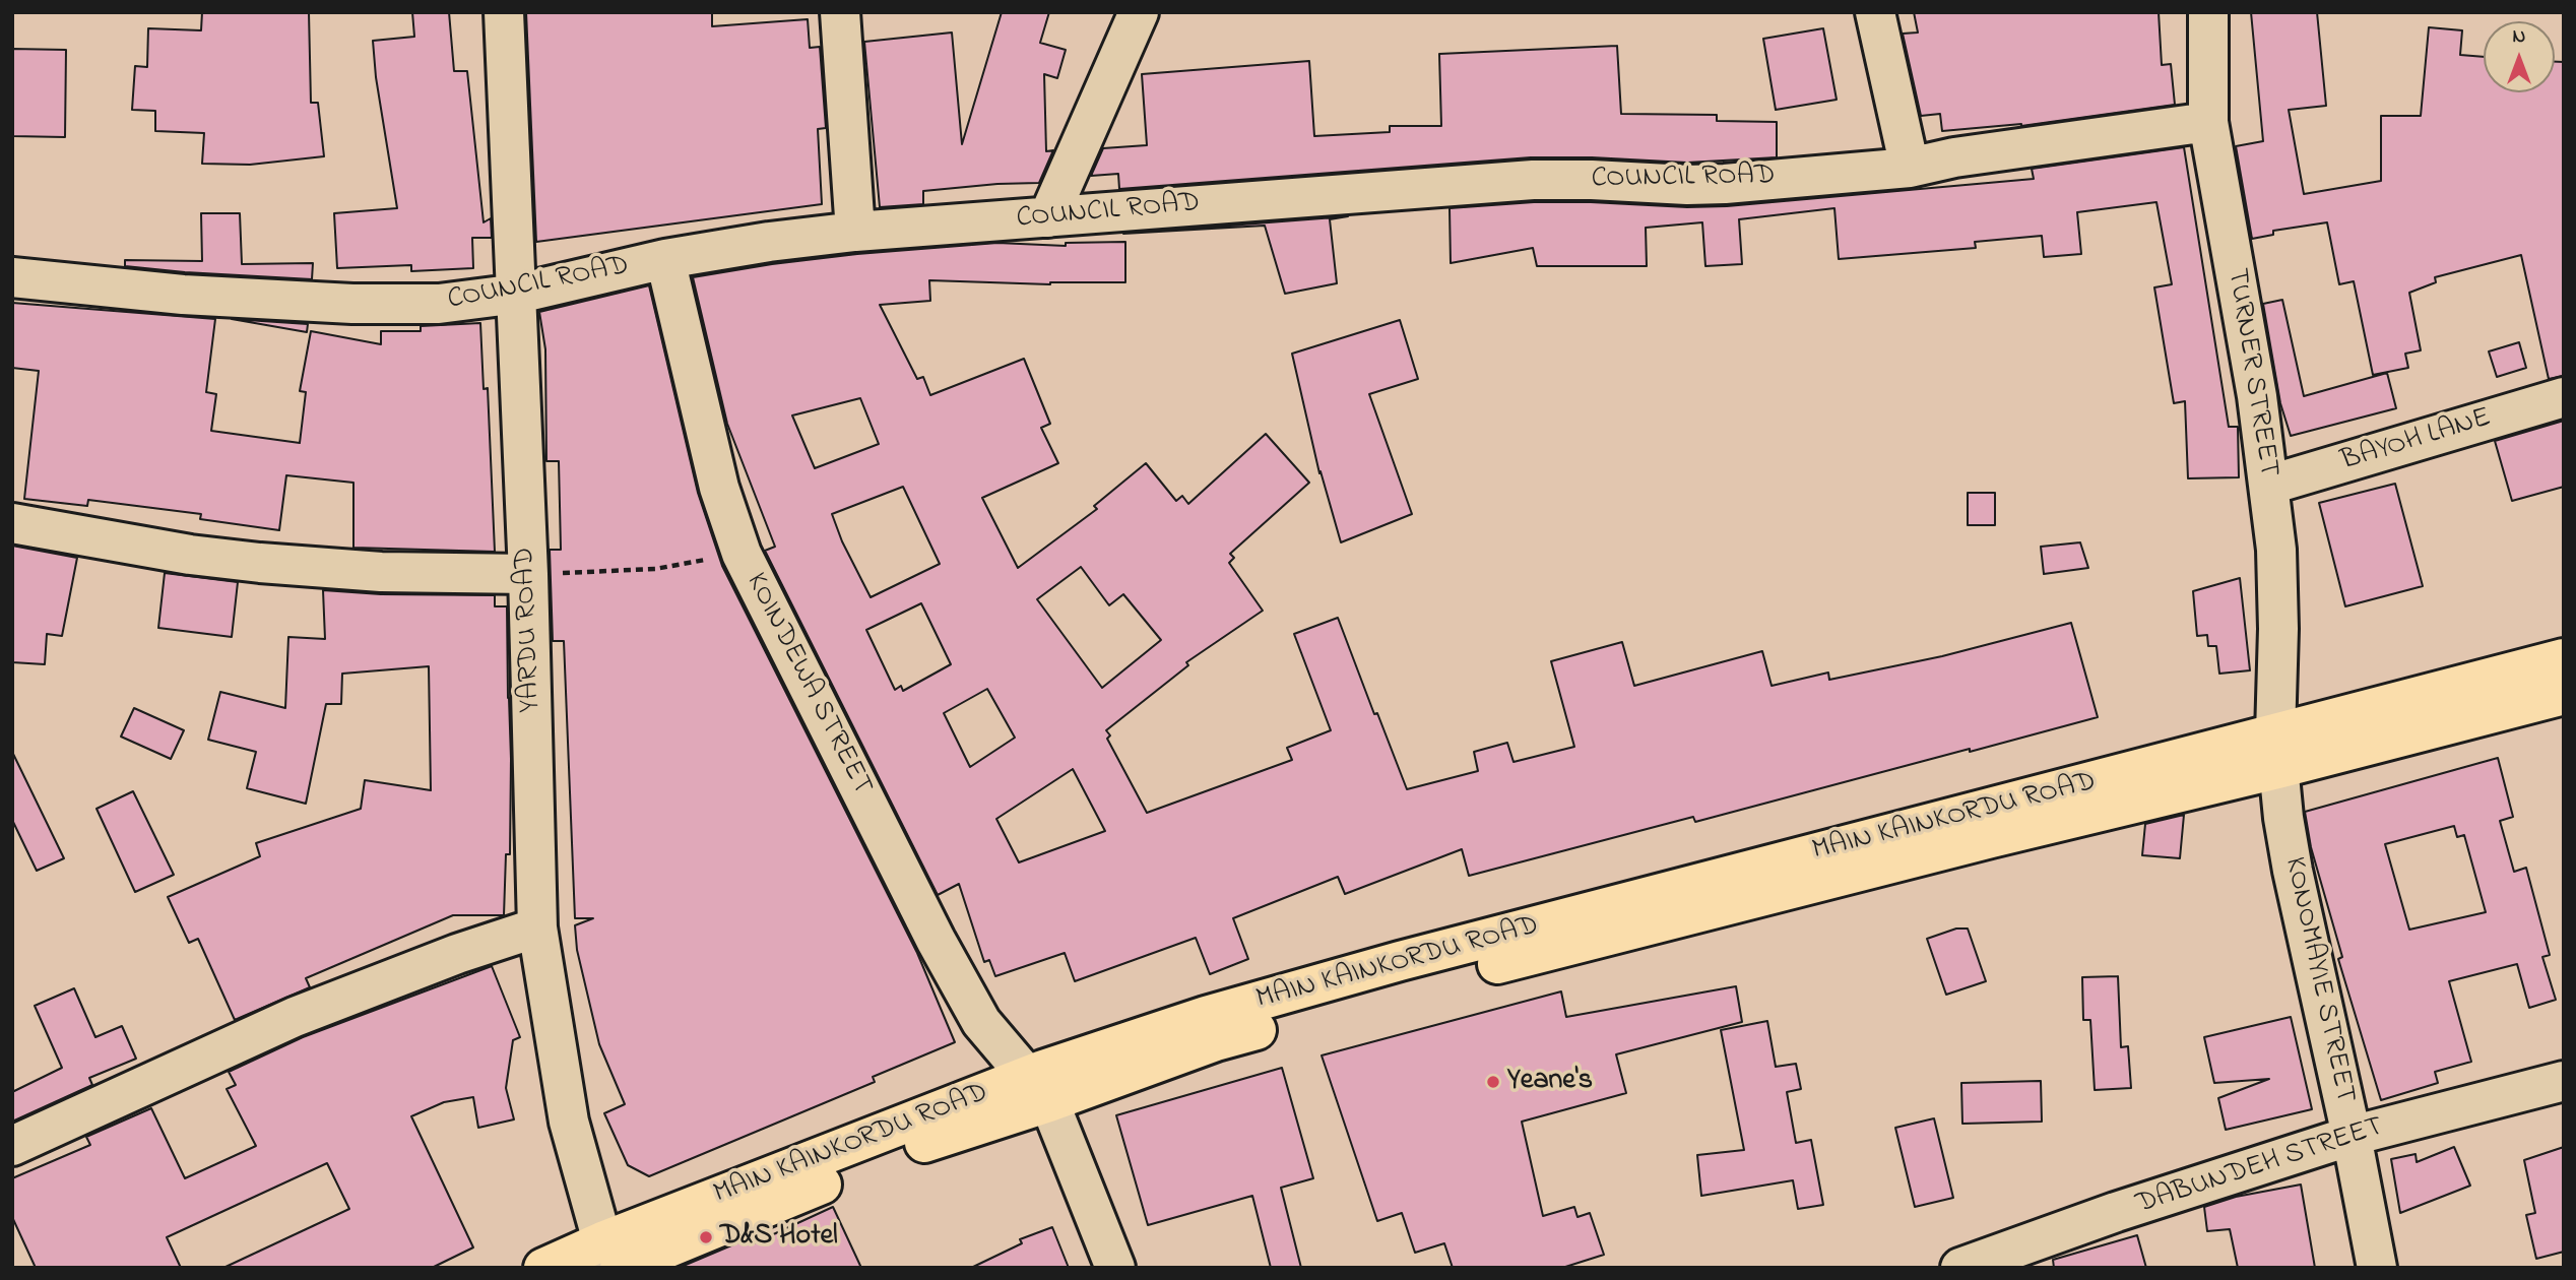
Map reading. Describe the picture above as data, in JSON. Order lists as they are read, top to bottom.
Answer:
{
  "streets": {
    "street": [
      "COUNCIL ROAD",
      "TURNER STREET",
      "BAYOH LANE",
      "YARDU ROAD",
      "KOINDEWA STREET",
      "KONOMAYIE STREET",
      "DABUNDEH STREET"
    ]
  },
  "crossings": [
    ["COUNCIL ROAD", "TURNER STREET"],
    ["COUNCIL ROAD", "YARDU ROAD"],
    ["COUNCIL ROAD", "KOINDEWA STREET"],
    ["TURNER STREET", "BAYOH LANE"],
    ["TURNER STREET", "KONOMAYIE STREET"],
    ["KONOMAYIE STREET", "DABUNDEH STREET"]
  ],
  "places": ["Yeane's", "D&S Hotel"],
  "north": "top"
}
